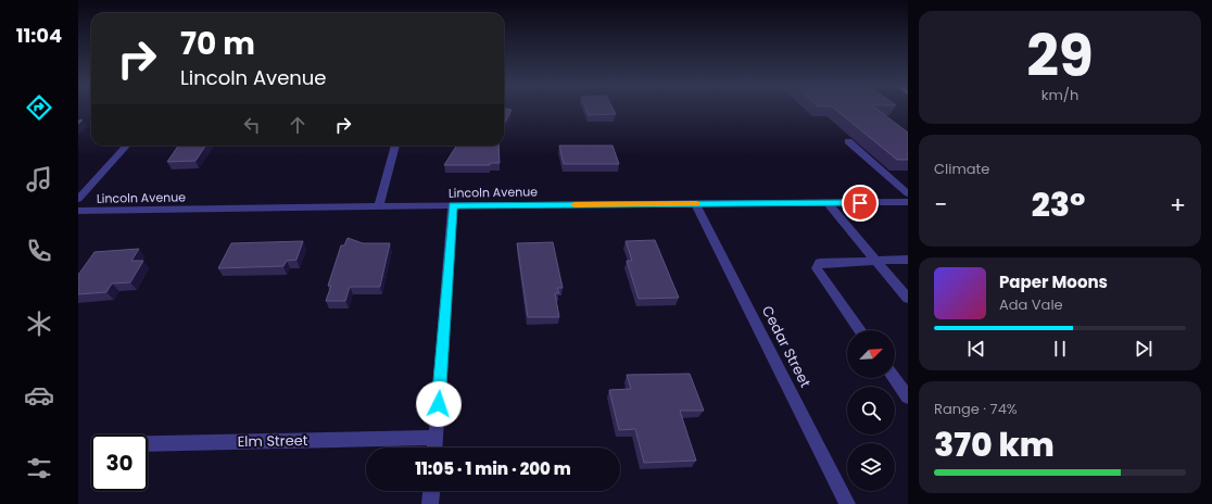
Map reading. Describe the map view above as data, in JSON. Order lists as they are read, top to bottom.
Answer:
{
  "streets": {
    "street": ["Lincoln Avenue", "Cedar Street", "Elm Street"]
  },
  "crossings": [
    ["Lincoln Avenue", "Cedar Street"]
  ],
  "north": "top right",
  "page": {
    "tabs": "11:04",
    "tile": [
      ["29", "km/h"],
      "Climate",
      ["Range · 74%", "370 km"]
    ],
    "turn": ["70 m", "Lincoln Avenue"],
    "heat": ["−", "23°", "+"],
    "song": ["Paper Moons", "Ada Vale"],
    "limit": "30",
    "trip": "11:05 · 1 min · 200 m"
  }
}
